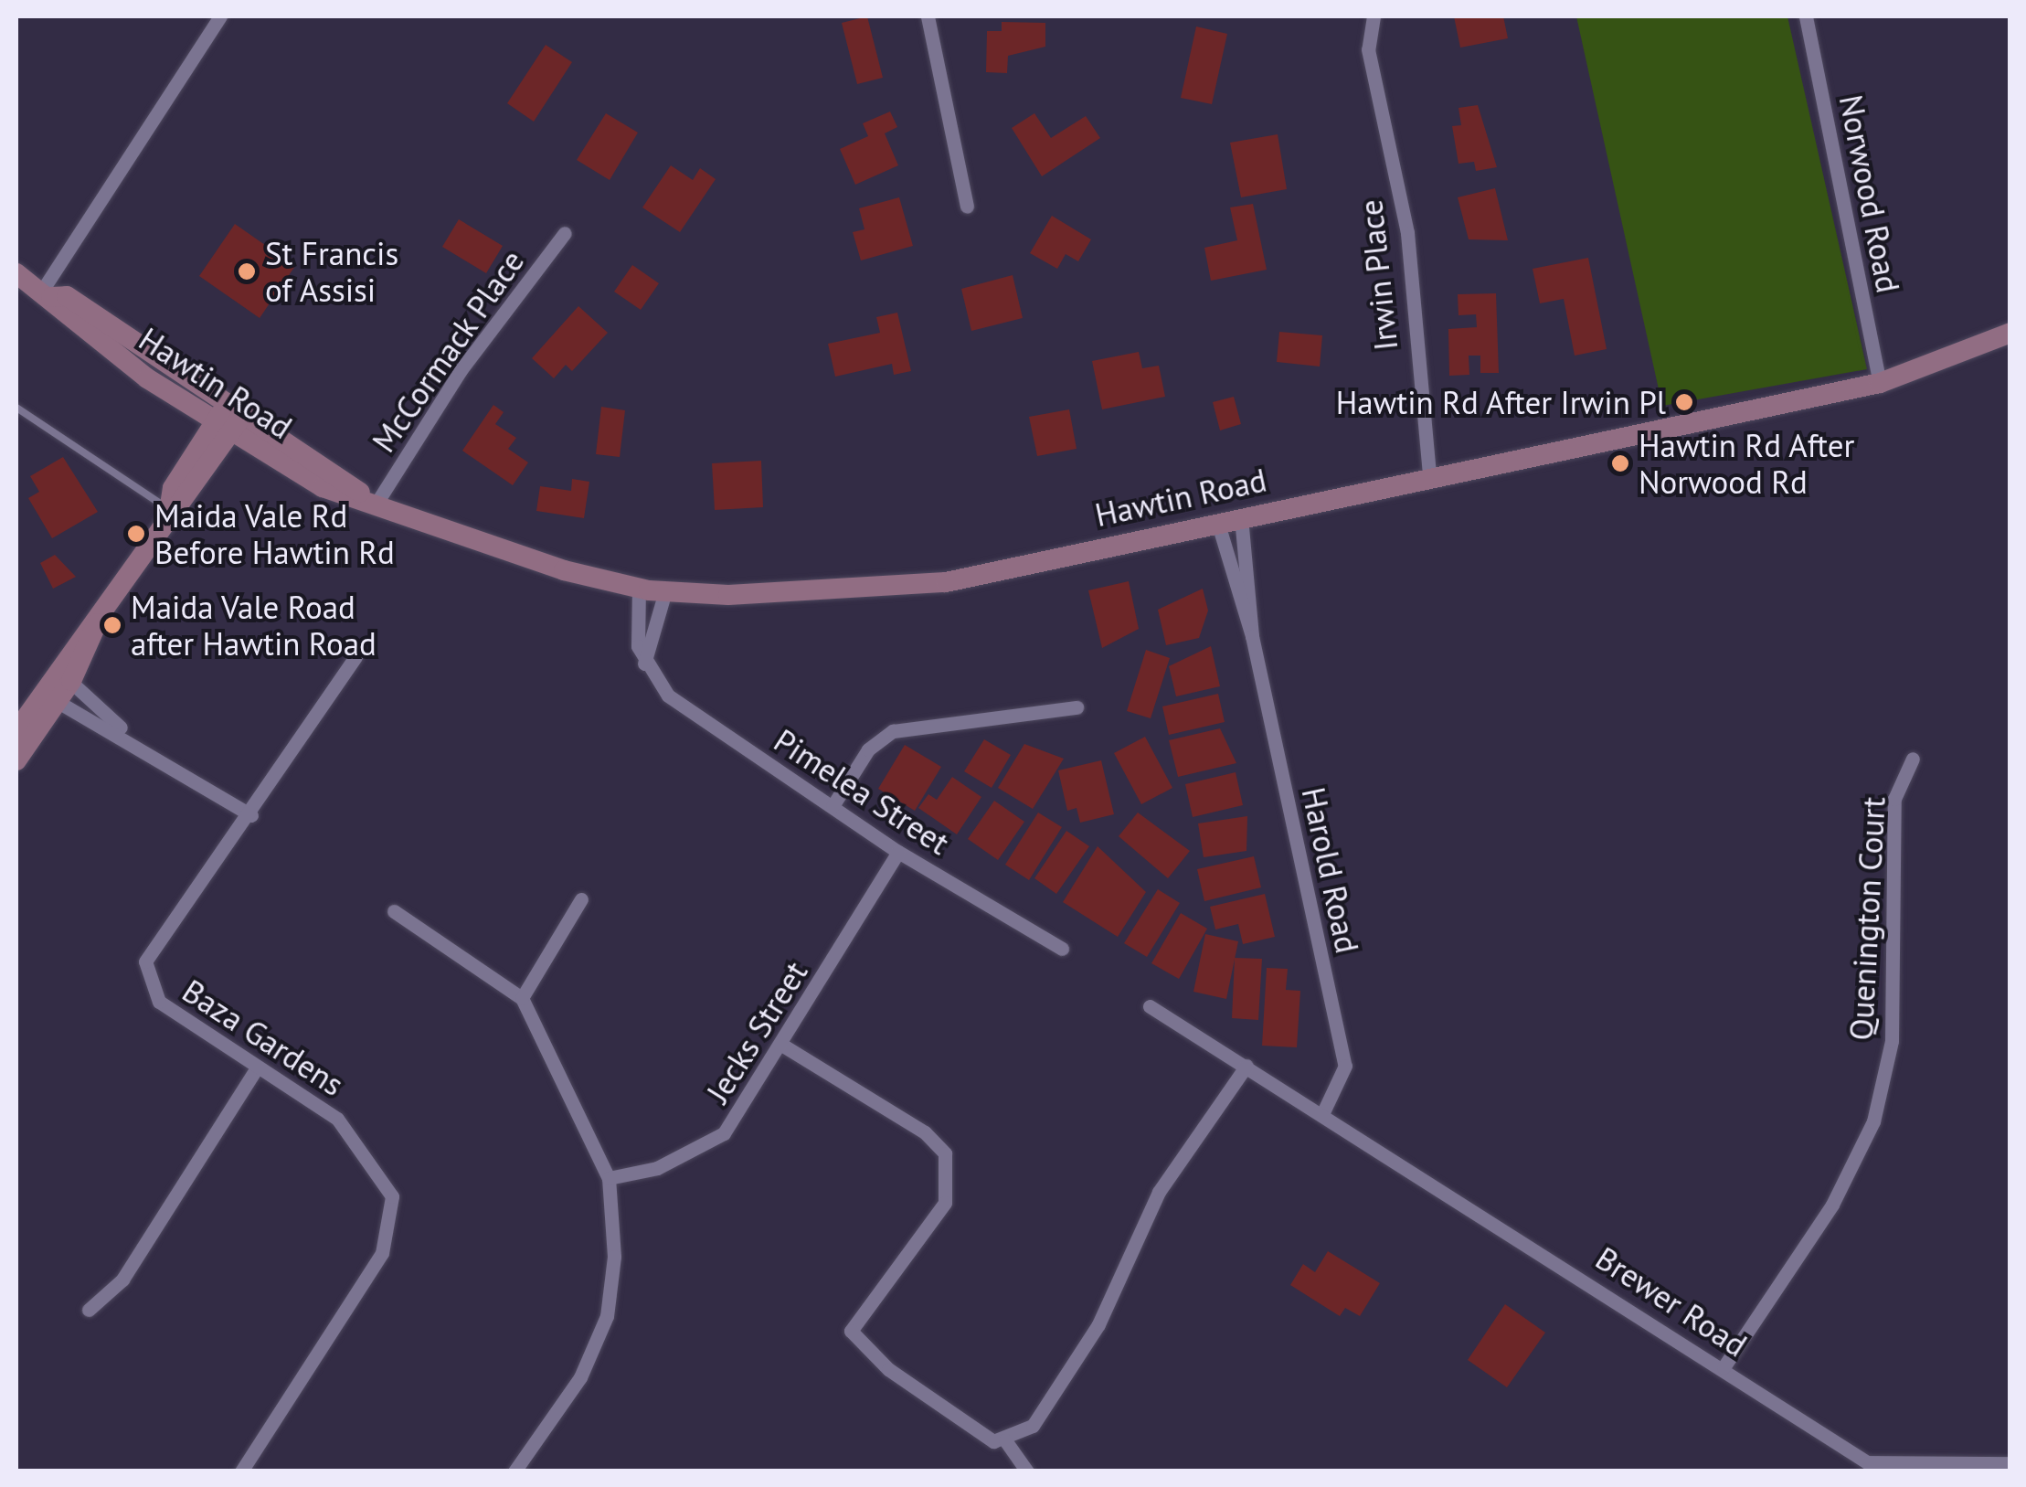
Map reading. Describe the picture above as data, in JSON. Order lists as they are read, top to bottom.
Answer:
{
  "streets": {
    "main road": ["Hawtin Road"],
    "street": [
      "Norwood Road",
      "Irwin Place",
      "McCormack Place",
      "Pimelea Street",
      "Harold Road",
      "Quenington Court",
      "Jecks Street",
      "Baza Gardens",
      "Brewer Road"
    ]
  },
  "crossings": [
    ["Norwood Road", "Hawtin Road"],
    ["Irwin Place", "Hawtin Road"],
    ["McCormack Place", "Hawtin Road"],
    ["Hawtin Road", "Harold Road"],
    ["Pimelea Street", "Jecks Street"],
    ["Harold Road", "Brewer Road"],
    ["Quenington Court", "Brewer Road"]
  ],
  "places": [
    "St Francis of Assisi",
    "Hawtin Rd After Irwin Pl",
    "Hawtin Rd After Norwood Rd",
    "Maida Vale Rd Before Hawtin Rd",
    "Maida Vale Road after Hawtin Road"
  ]
}
